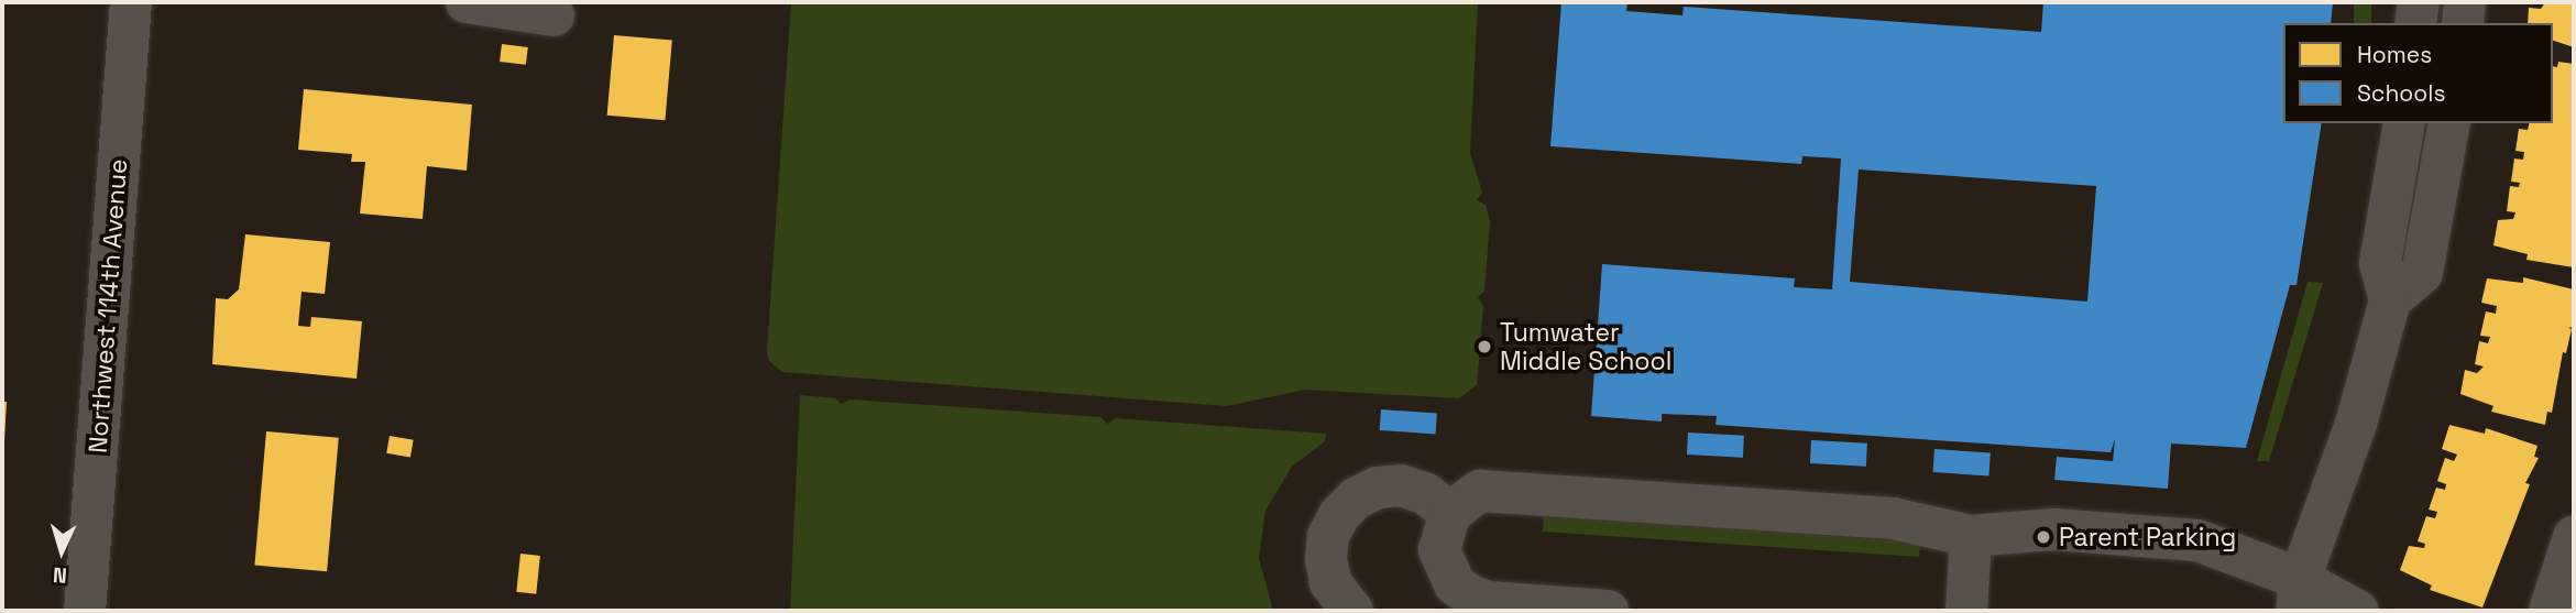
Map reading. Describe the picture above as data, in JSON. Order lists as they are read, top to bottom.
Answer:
{
  "streets": {
    "street": ["Northwest 114th Avenue"]
  },
  "places": ["Tumwater Middle School", "Parent Parking"],
  "legend": ["Homes", "Schools"],
  "north": "bottom"
}
